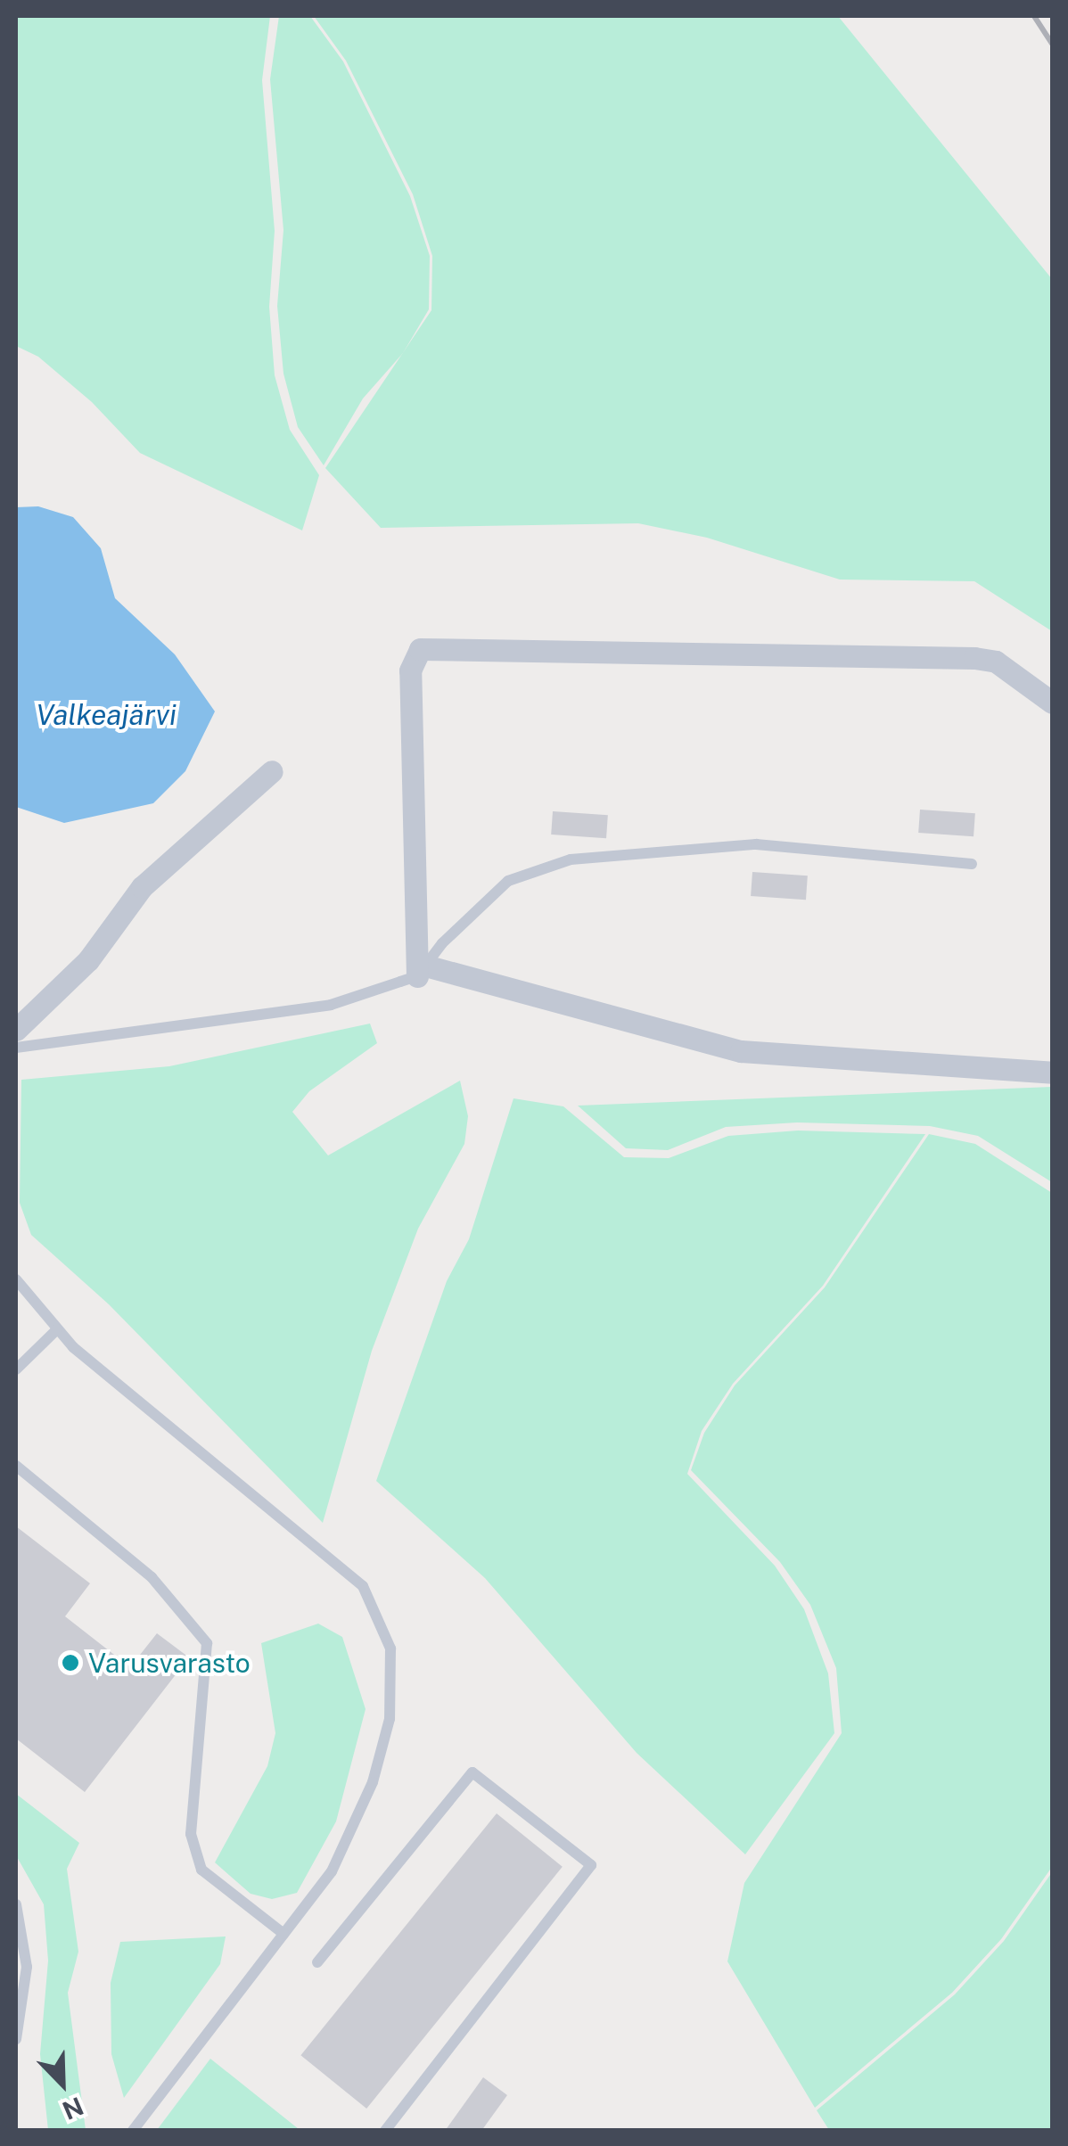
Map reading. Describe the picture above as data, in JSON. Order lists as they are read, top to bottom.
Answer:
{
  "water": ["Valkeajärvi"],
  "places": ["Varusvarasto"],
  "north": "bottom right"
}
